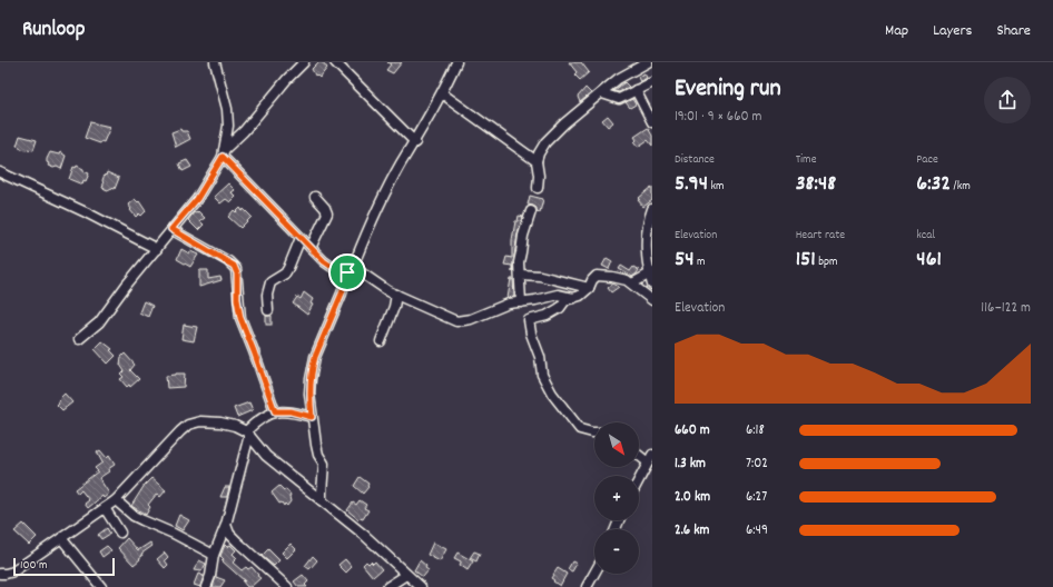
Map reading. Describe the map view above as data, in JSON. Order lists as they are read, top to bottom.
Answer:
{
  "scale_bar": "100 m",
  "north": "bottom right",
  "page": {
    "header": "Runloop",
    "nav": ["Map", "Layers", "Share"],
    "heading": ["Evening run", "19:01 · 9 × 660 m"],
    "stats": [
      ["Distance", "5.94 km"],
      ["Time", "38:48"],
      ["Pace", "6:32 /km"],
      ["Elevation", "54 m"],
      ["Heart rate", "151 bpm"],
      ["kcal", "461"]
    ],
    "chart": ["Elevation", "116–122 m"],
    "list": [
      {
        "name": "660 m",
        "note": "6:18"
      },
      {
        "name": "1.3 km",
        "note": "7:02"
      },
      {
        "name": "2.0 km",
        "note": "6:27"
      },
      {
        "name": "2.6 km",
        "note": "6:49"
      }
    ],
    "map_buttons": ["+", "−"],
    "scale": "100 m"
  }
}
